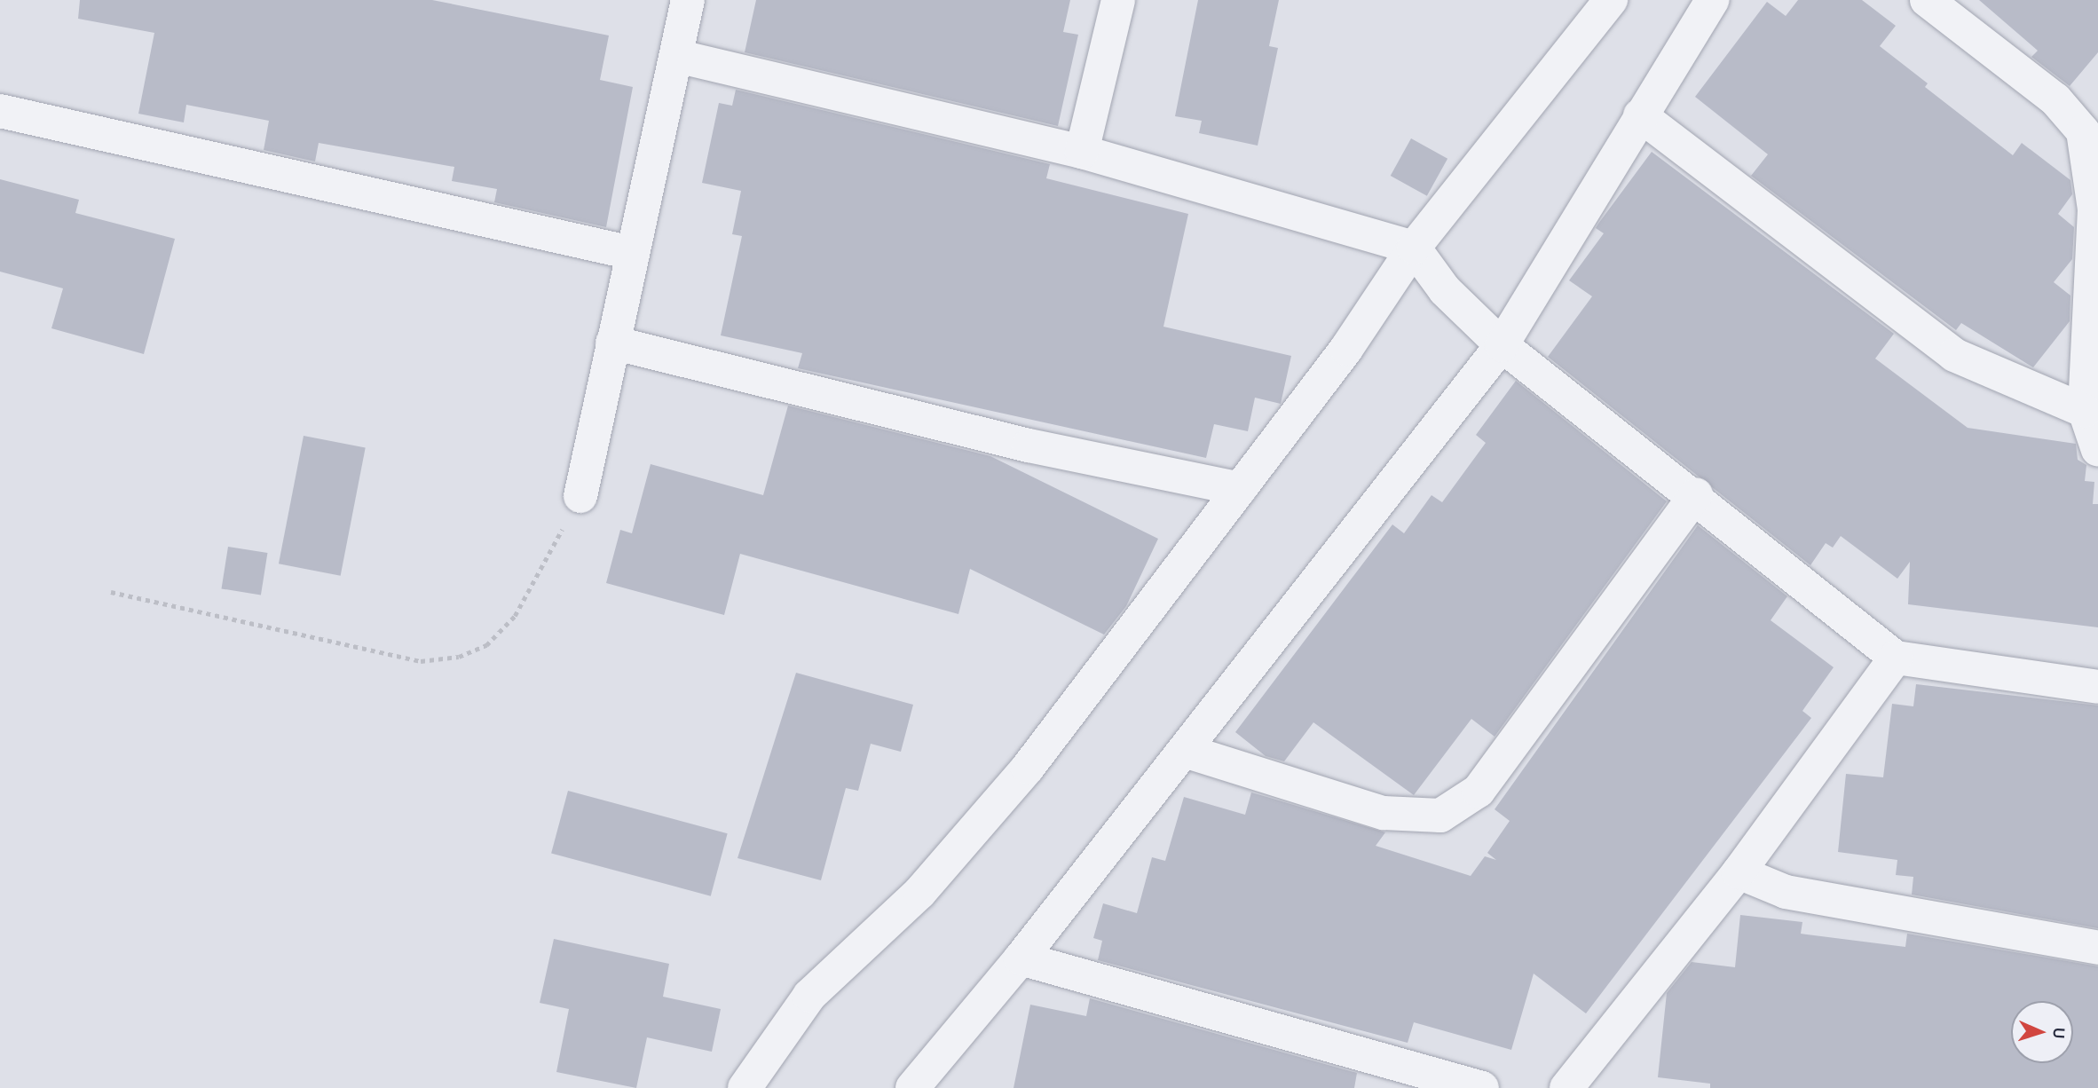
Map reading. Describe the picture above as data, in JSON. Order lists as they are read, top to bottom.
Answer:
{
  "north": "right"
}
